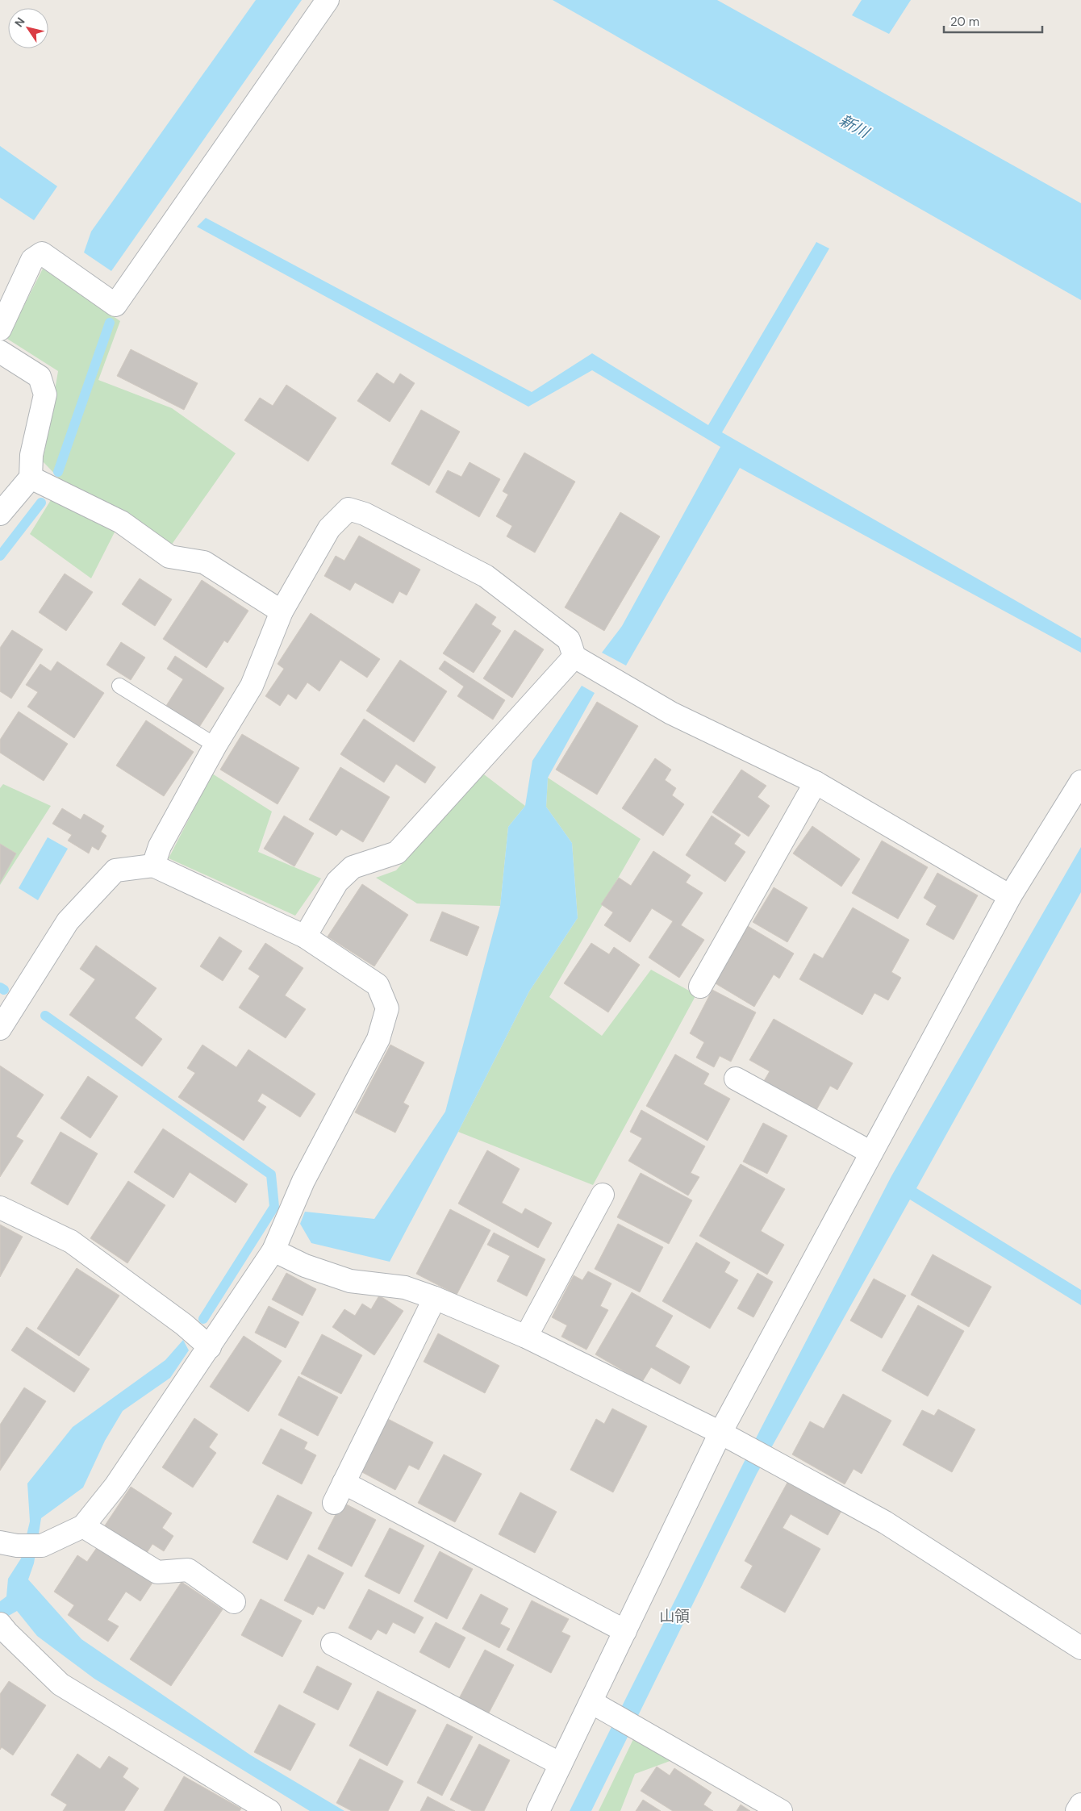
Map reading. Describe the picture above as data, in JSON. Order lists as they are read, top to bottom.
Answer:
{
  "districts": ["山領"],
  "water": ["新川"],
  "scale_bar": "20 m",
  "north": "top left"
}
